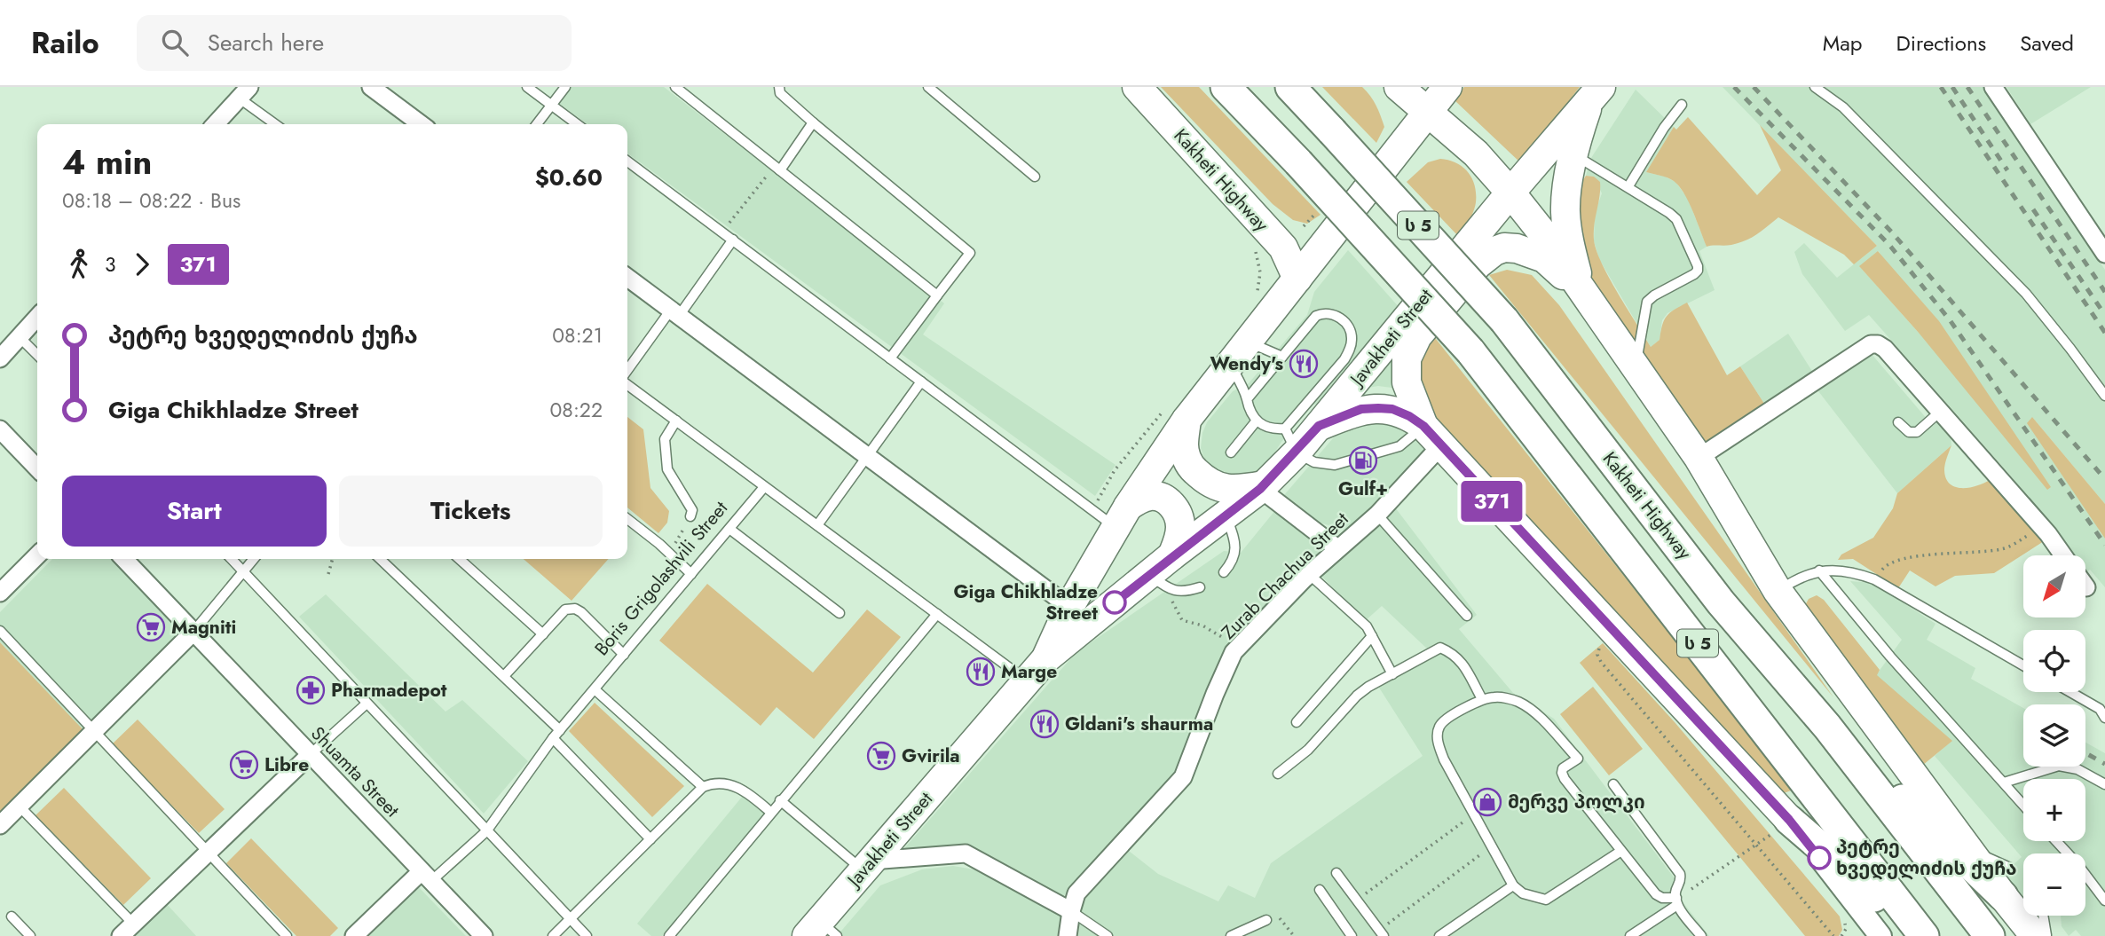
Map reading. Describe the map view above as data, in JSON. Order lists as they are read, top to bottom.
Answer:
{
  "streets": {
    "highway": ["Kakheti Highway", "ს 5"],
    "main road": ["Javakheti Street"],
    "street": ["Zurab Chachua Street", "Boris Grigolashvili Street", "Shuamta Street"]
  },
  "crossings": [
    ["Kakheti Highway", "Javakheti Street"],
    ["Boris Grigolashvili Street", "Shuamta Street"]
  ],
  "places": {
    "restaurant": ["Wendy's", "Marge", "Gldani's shaurma"],
    "fuel station": ["Gulf+"],
    "other": ["Giga Chikhladze Street", "პეტრე ხვედელიძის ქუჩა"],
    "supermarket": ["Magniti", "Gvirila", "Libre"],
    "pharmacy": ["Pharmadepot"],
    "shop": ["მერვე პოლკი"]
  },
  "lines": ["bus line 371"],
  "north": "bottom left",
  "page": {
    "header": "Railo",
    "search": "Search here",
    "nav": ["Map", "Directions", "Saved"],
    "on_map": "371",
    "heading": ["4 min", "08:18 – 08:22 · Bus", "$0.60"],
    "legs": ["3", "371"],
    "list": [
      {
        "name": "პეტრე ხვედელიძის ქუჩა",
        "value": "08:21"
      },
      {
        "name": "Giga Chikhladze Street",
        "value": "08:22"
      }
    ],
    "buttons": ["Start", "Tickets"],
    "map_buttons": ["+", "−"]
  }
}
